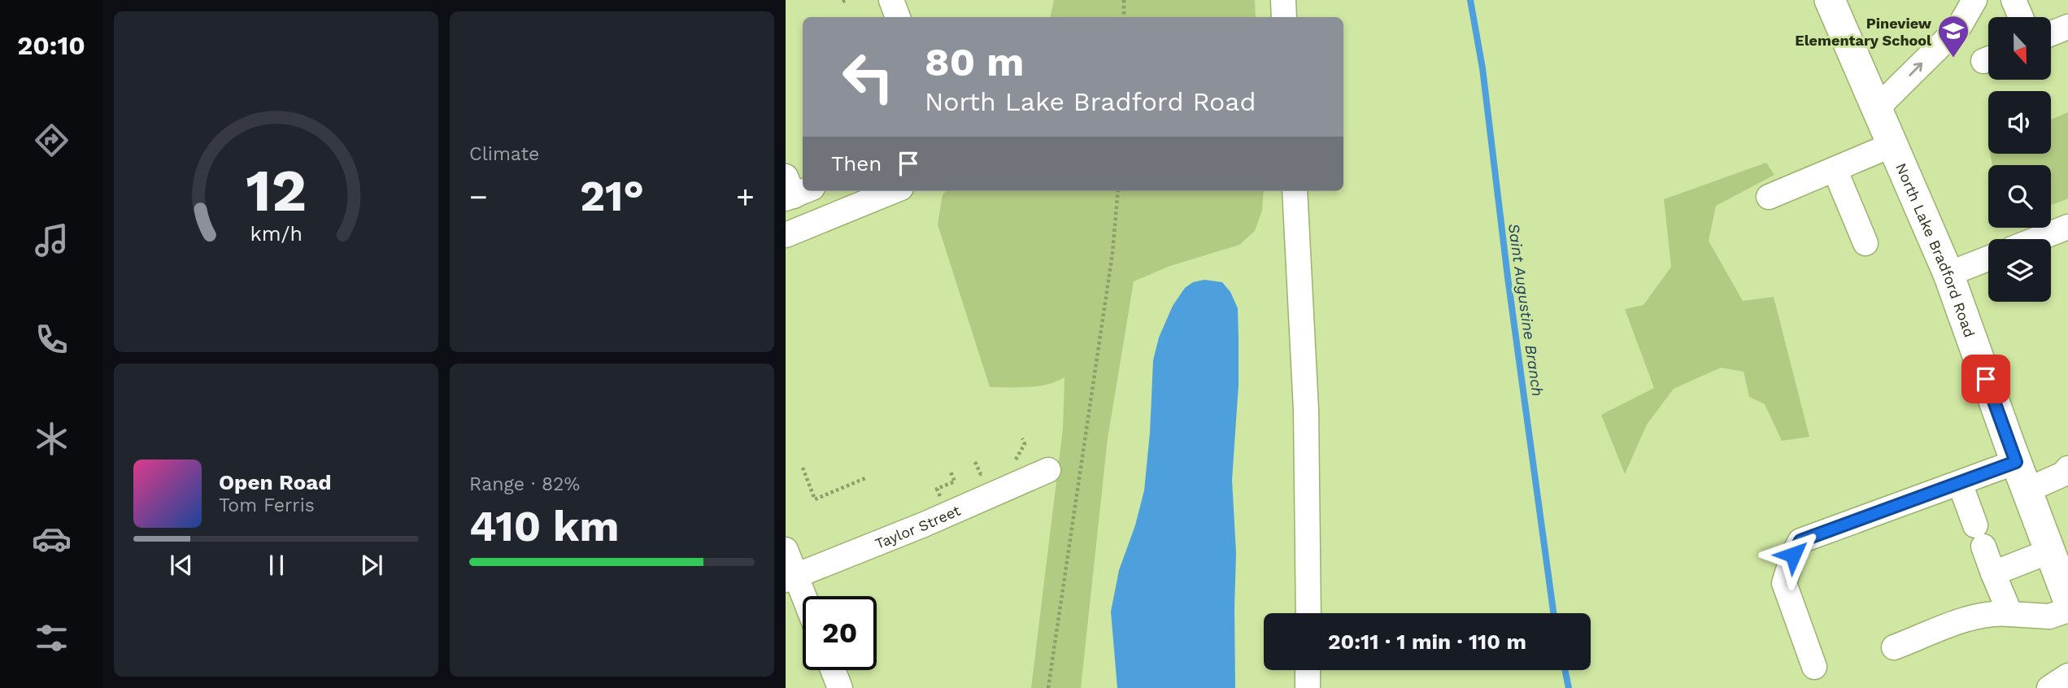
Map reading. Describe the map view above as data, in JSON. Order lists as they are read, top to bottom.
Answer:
{
  "streets": {
    "main road": ["North Lake Bradford Road"],
    "street": ["Taylor Street"]
  },
  "water": ["Saint Augustine Branch"],
  "places": {
    "school or university": ["Pineview Elementary School"]
  },
  "north": "bottom",
  "page": {
    "tabs": "20:10",
    "tile": [
      "Climate",
      ["Range · 82%", "410 km"]
    ],
    "turn": ["80 m", "North Lake Bradford Road"],
    "then": "Then",
    "heat": ["−", "21°", "+"],
    "song": ["Open Road", "Tom Ferris"],
    "limit": "20",
    "trip": "20:11 · 1 min · 110 m",
    "gauge": ["12", "km/h"]
  }
}
